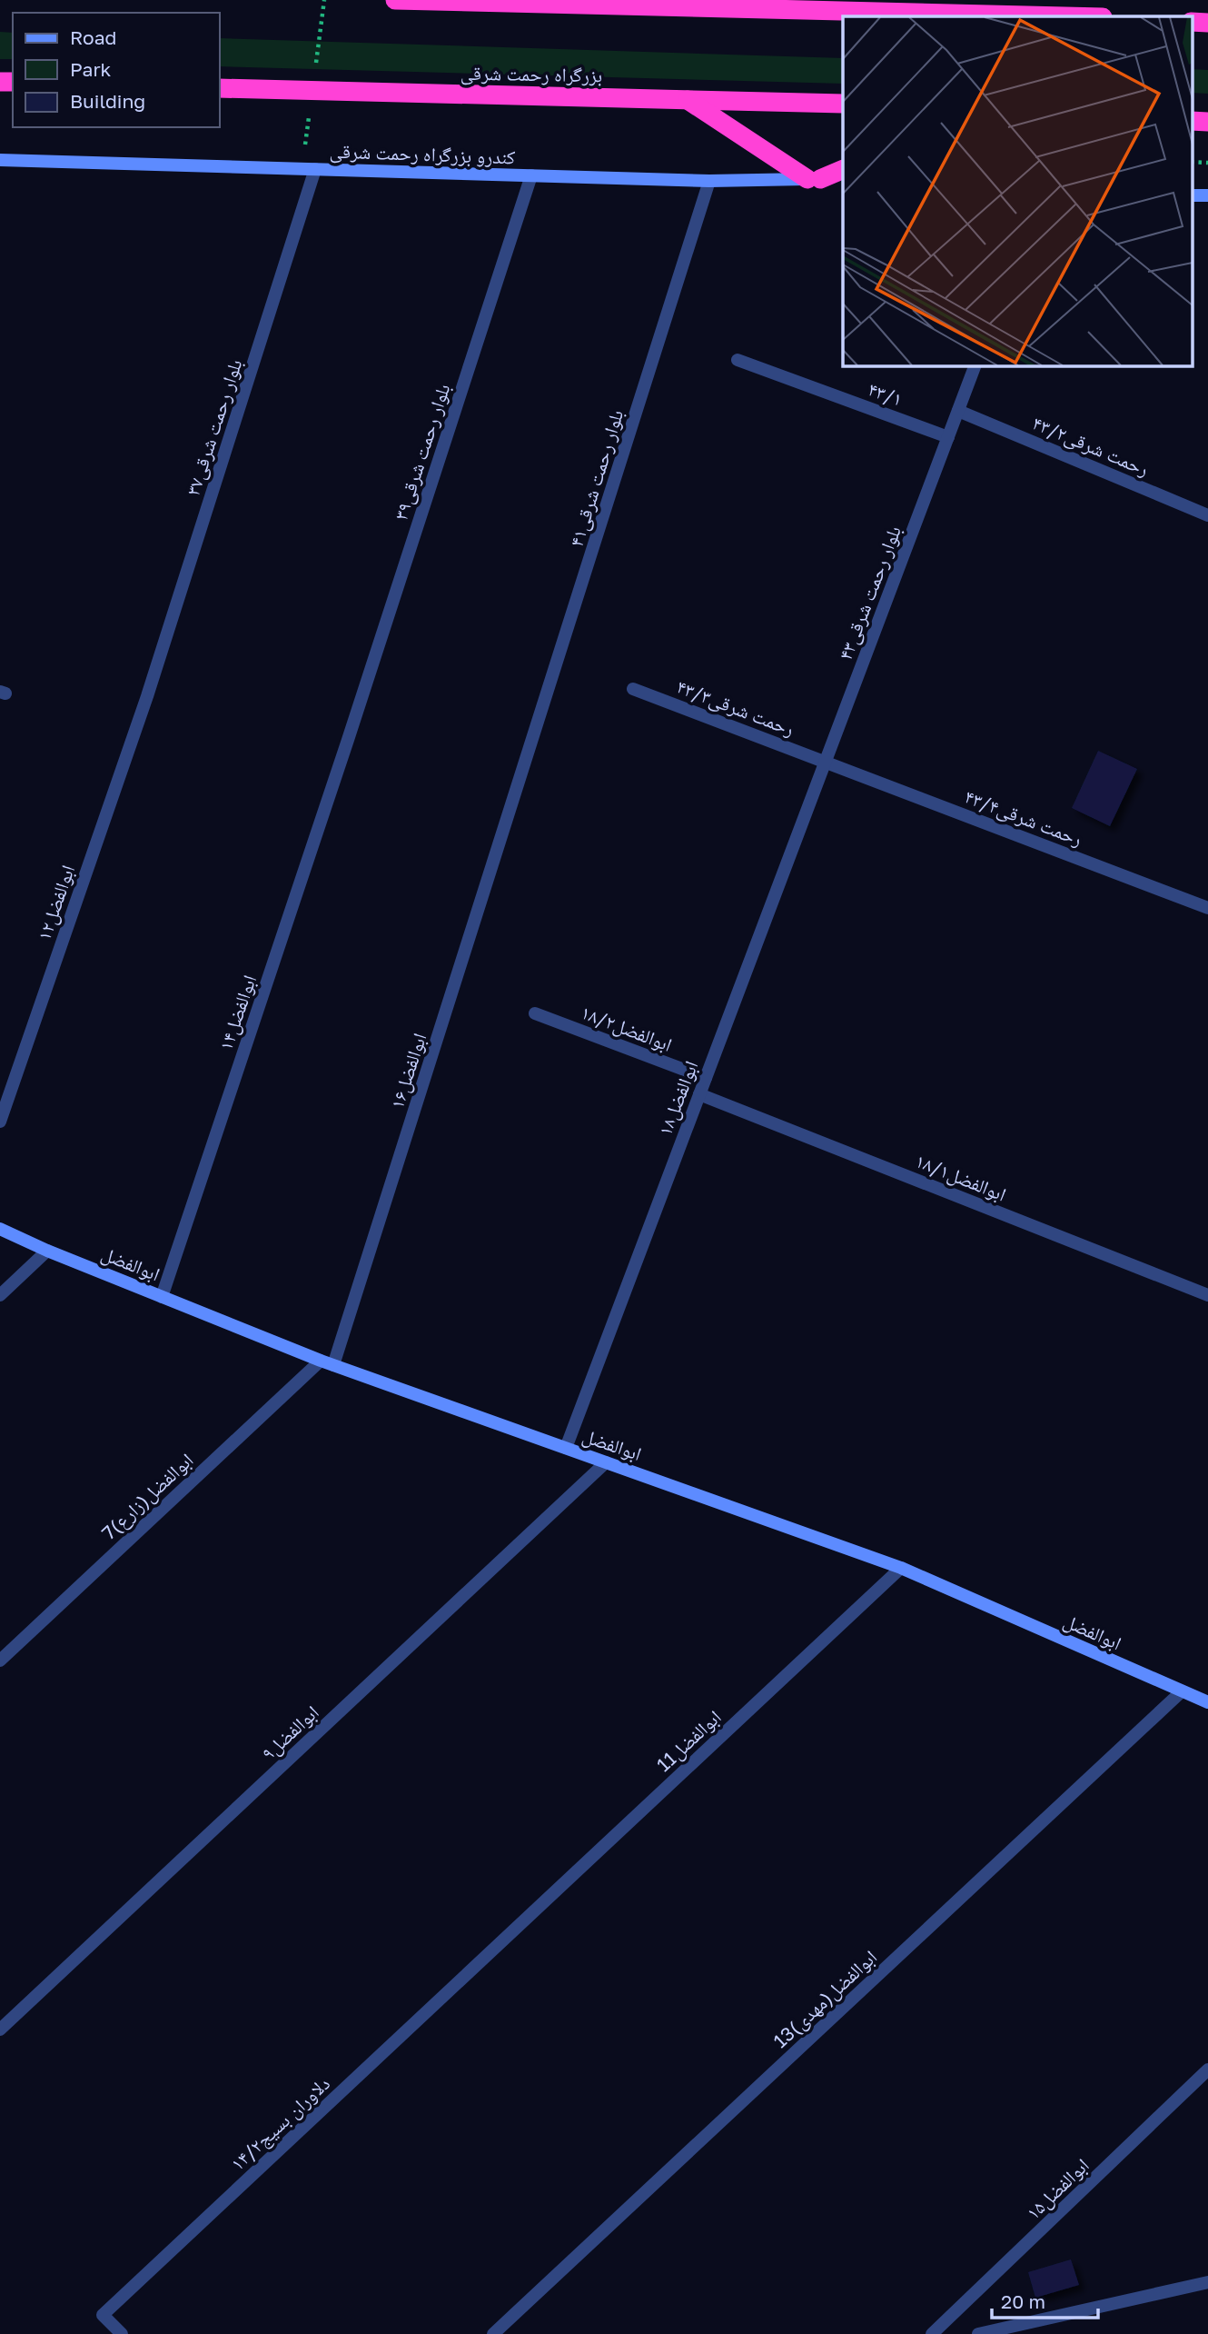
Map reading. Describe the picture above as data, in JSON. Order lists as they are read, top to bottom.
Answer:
{
  "streets": {
    "highway": ["بزرگراه رحمت شرقی"],
    "street": [
      "کندرو بزرگراه رحمت شرقی",
      "۴۳/۱",
      "بلوار رحمت شرقی۳۷",
      "۴۳/۲رحمت شرقی",
      "بلوار رحمت شرقی۳۹",
      "بلوار رحمت شرقی۴۱",
      "بلوار رحمت شرقی۴۳",
      "۴۳/۳رحمت شرقی",
      "۴۳/۴رحمت شرقی",
      "ابوالفضل۱۲",
      "ابوالفضل۱۴",
      "۱۸/۲ابوالفضل",
      "ابوالفضل۱۶",
      "ابوالفضل۱۸",
      "ابوالفضل۱۸/۱",
      "ابوالفضل",
      "7ابوالفضل(زارع)",
      "ابوالفضل۹",
      "11ابوالفضل",
      "13ابوالفضل(مهدی)",
      "۱۴/۲دلاوران بسیج",
      "ابوالفضل۱۵"
    ]
  },
  "crossings": [
    ["کندرو بزرگراه رحمت شرقی", "بلوار رحمت شرقی۳۷"],
    ["کندرو بزرگراه رحمت شرقی", "بلوار رحمت شرقی۳۹"],
    ["کندرو بزرگراه رحمت شرقی", "بلوار رحمت شرقی۴۱"],
    ["۴۳/۱", "بلوار رحمت شرقی۴۳"],
    ["بلوار رحمت شرقی۳۷", "ابوالفضل۱۲"],
    ["۴۳/۲رحمت شرقی", "بلوار رحمت شرقی۴۳"],
    ["بلوار رحمت شرقی۳۹", "ابوالفضل۱۴"],
    ["بلوار رحمت شرقی۴۱", "ابوالفضل۱۶"],
    ["بلوار رحمت شرقی۴۳", "۴۳/۳رحمت شرقی"],
    ["بلوار رحمت شرقی۴۳", "۴۳/۴رحمت شرقی"],
    ["بلوار رحمت شرقی۴۳", "ابوالفضل۱۸"],
    ["۴۳/۳رحمت شرقی", "۴۳/۴رحمت شرقی"],
    ["۴۳/۳رحمت شرقی", "ابوالفضل۱۸"],
    ["۴۳/۴رحمت شرقی", "ابوالفضل۱۸"],
    ["ابوالفضل۱۴", "ابوالفضل"],
    ["۱۸/۲ابوالفضل", "ابوالفضل۱۸"],
    ["ابوالفضل۱۶", "ابوالفضل"],
    ["ابوالفضل۱۶", "7ابوالفضل(زارع)"],
    ["ابوالفضل۱۸", "ابوالفضل۱۸/۱"],
    ["ابوالفضل۱۸", "ابوالفضل"],
    ["ابوالفضل", "7ابوالفضل(زارع)"],
    ["ابوالفضل", "ابوالفضل۹"],
    ["ابوالفضل", "11ابوالفضل"],
    ["ابوالفضل", "13ابوالفضل(مهدی)"],
    ["11ابوالفضل", "۱۴/۲دلاوران بسیج"]
  ],
  "legend": ["Road", "Park", "Building"],
  "scale_bar": "20 m"
}
